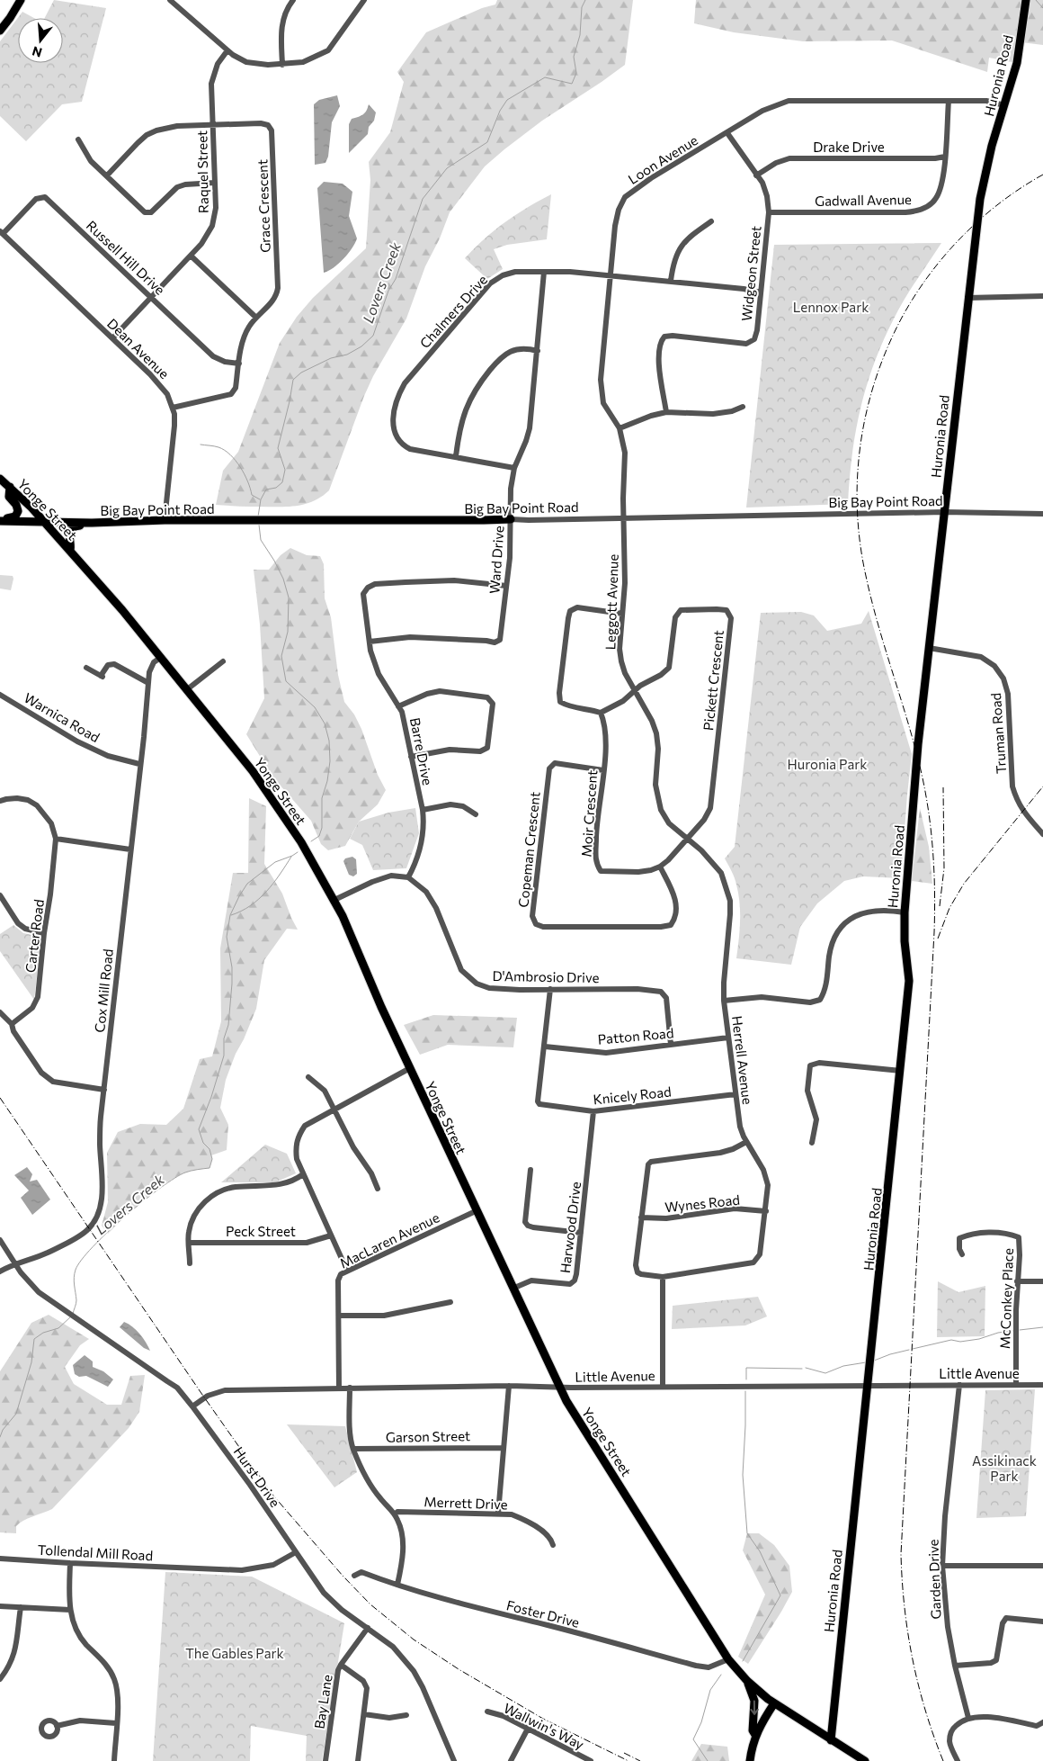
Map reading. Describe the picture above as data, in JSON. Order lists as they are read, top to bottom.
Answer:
{
  "streets": {
    "main road": ["Huronia Road", "Big Bay Point Road", "Yonge Street"],
    "street": [
      "Drake Drive",
      "Loon Avenue",
      "Raquel Street",
      "Gadwall Avenue",
      "Grace Crescent",
      "Russell Hill Drive",
      "Widgeon Street",
      "Chalmers Drive",
      "Dean Avenue",
      "Ward Drive",
      "Leggott Avenue",
      "Pickett Crescent",
      "Warnica Road",
      "Truman Road",
      "Barre Drive",
      "Moir Crescent",
      "Copeman Crescent",
      "Carter Road",
      "D'Ambrosio Drive",
      "Cox Mill Road",
      "Patton Road",
      "Herrell Avenue",
      "Knicely Road",
      "Wynes Road",
      "Harwood Drive",
      "Peck Street",
      "MacLaren Avenue",
      "McConkey Place",
      "Little Avenue",
      "Garson Street",
      "Hurst Drive",
      "Merrett Drive",
      "Tollendal Mill Road",
      "Garden Drive",
      "Foster Drive",
      "Bay Lane",
      "Wallwin's Way"
    ]
  },
  "crossings": [
    ["Huronia Road", "Loon Avenue"],
    ["Huronia Road", "Big Bay Point Road"],
    ["Huronia Road", "Yonge Street"],
    ["Huronia Road", "Truman Road"],
    ["Huronia Road", "Herrell Avenue"],
    ["Huronia Road", "Little Avenue"],
    ["Drake Drive", "Gadwall Avenue"],
    ["Drake Drive", "Widgeon Street"],
    ["Loon Avenue", "Gadwall Avenue"],
    ["Loon Avenue", "Widgeon Street"],
    ["Loon Avenue", "Chalmers Drive"],
    ["Loon Avenue", "Big Bay Point Road"],
    ["Loon Avenue", "Leggott Avenue"],
    ["Raquel Street", "Grace Crescent"],
    ["Raquel Street", "Russell Hill Drive"],
    ["Raquel Street", "Dean Avenue"],
    ["Gadwall Avenue", "Widgeon Street"],
    ["Grace Crescent", "Russell Hill Drive"],
    ["Grace Crescent", "Dean Avenue"],
    ["Russell Hill Drive", "Dean Avenue"],
    ["Widgeon Street", "Chalmers Drive"],
    ["Chalmers Drive", "Ward Drive"],
    ["Dean Avenue", "Big Bay Point Road"],
    ["Big Bay Point Road", "Yonge Street"],
    ["Big Bay Point Road", "Ward Drive"],
    ["Big Bay Point Road", "Leggott Avenue"],
    ["Yonge Street", "Cox Mill Road"],
    ["Yonge Street", "Harwood Drive"],
    ["Yonge Street", "MacLaren Avenue"],
    ["Yonge Street", "Little Avenue"],
    ["Yonge Street", "Foster Drive"],
    ["Ward Drive", "Barre Drive"],
    ["Leggott Avenue", "Pickett Crescent"],
    ["Leggott Avenue", "Moir Crescent"],
    ["Leggott Avenue", "Herrell Avenue"],
    ["Pickett Crescent", "Moir Crescent"],
    ["Warnica Road", "Cox Mill Road"],
    ["Barre Drive", "D'Ambrosio Drive"],
    ["Moir Crescent", "Copeman Crescent"],
    ["D'Ambrosio Drive", "Patton Road"],
    ["D'Ambrosio Drive", "Knicely Road"],
    ["Cox Mill Road", "Hurst Drive"],
    ["Patton Road", "Herrell Avenue"],
    ["Patton Road", "Knicely Road"],
    ["Herrell Avenue", "Knicely Road"],
    ["Herrell Avenue", "Wynes Road"],
    ["Knicely Road", "Harwood Drive"],
    ["MacLaren Avenue", "Little Avenue"],
    ["McConkey Place", "Little Avenue"],
    ["Little Avenue", "Hurst Drive"],
    ["Little Avenue", "Garden Drive"],
    ["Hurst Drive", "Tollendal Mill Road"],
    ["Hurst Drive", "Bay Lane"]
  ],
  "water": ["Lovers Creek"],
  "parks": [
    "Lennox Park",
    "Huronia Park",
    "Assikinack Park",
    "The Gables Park"
  ],
  "north": "bottom"
}
